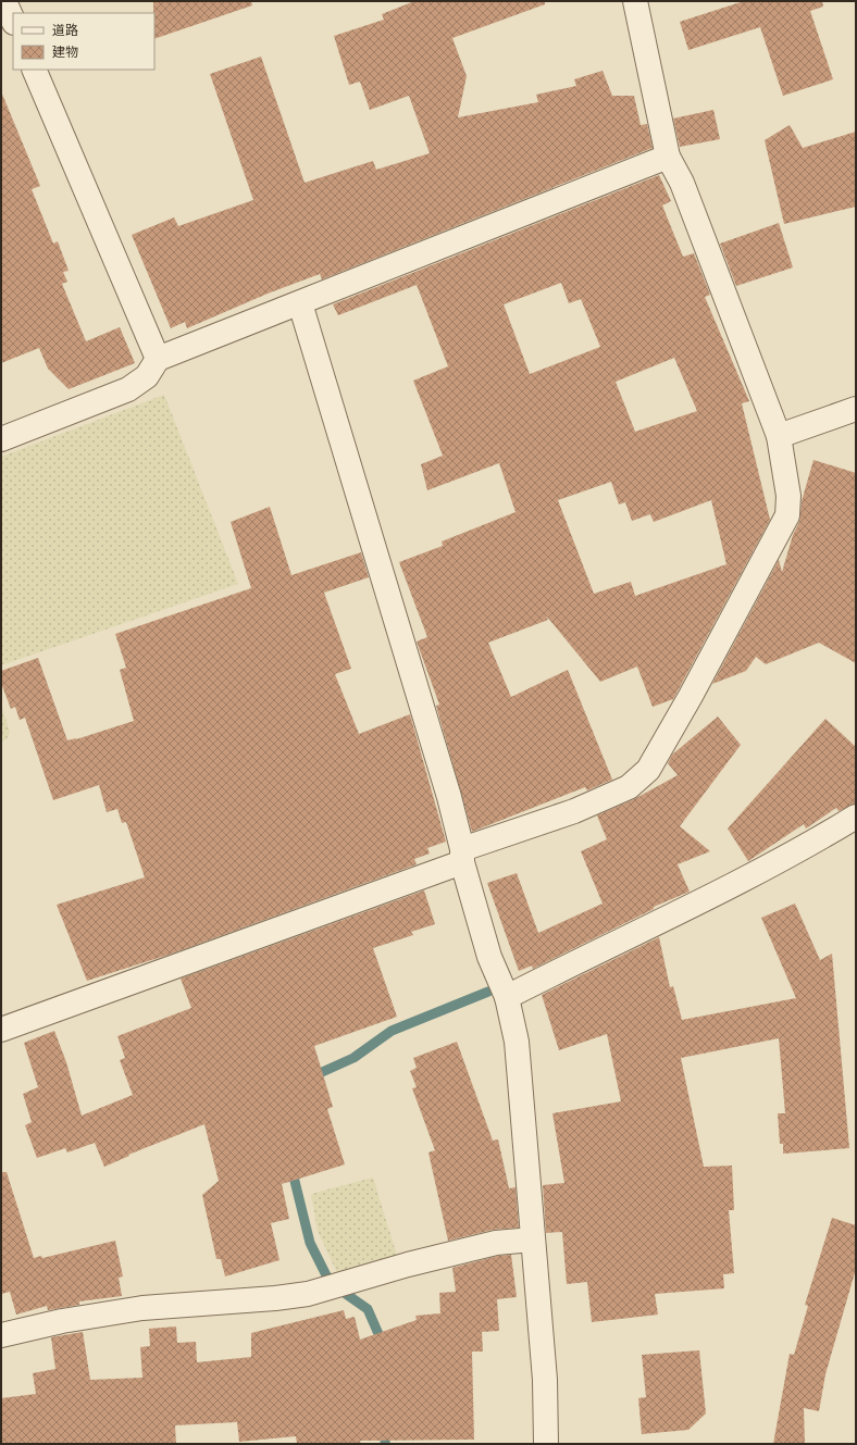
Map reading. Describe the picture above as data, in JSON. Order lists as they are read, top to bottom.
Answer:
{
  "legend": ["道路", "建物"]
}
